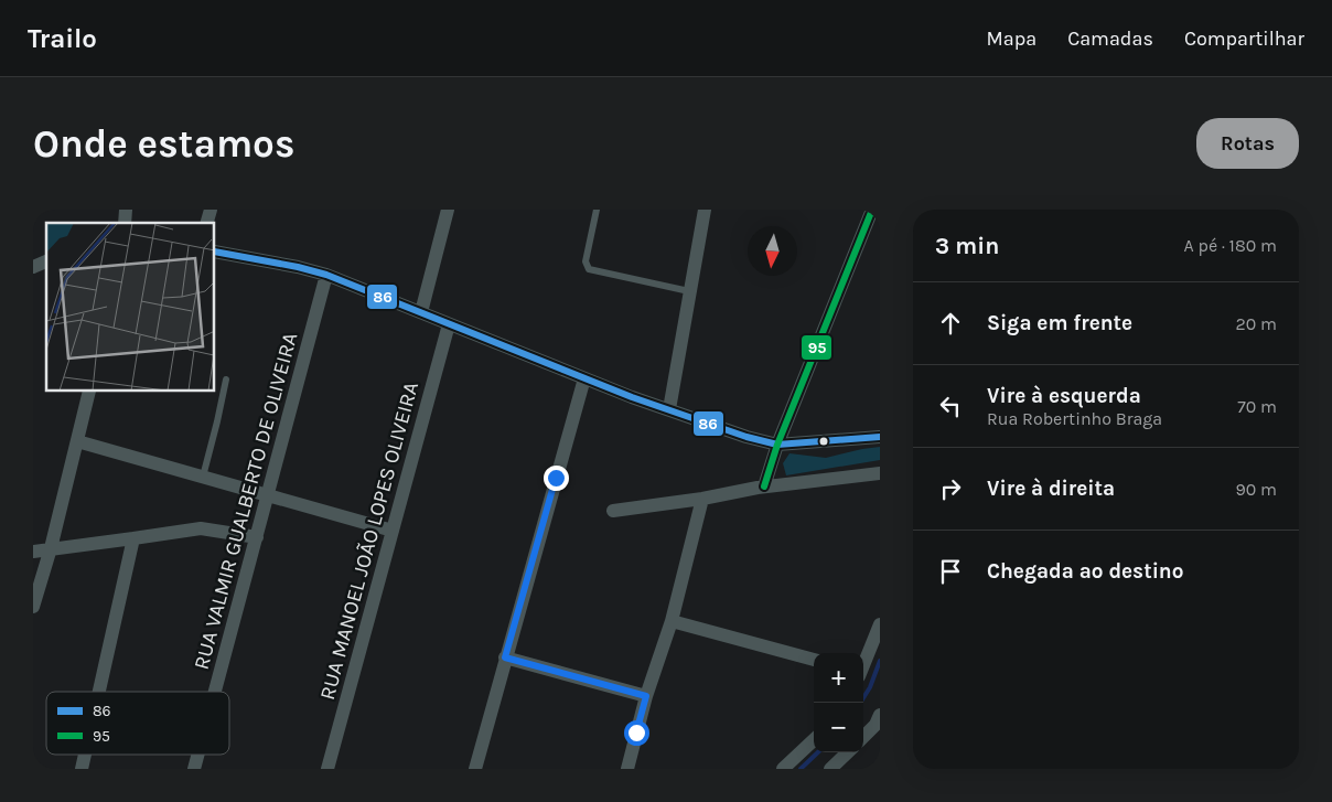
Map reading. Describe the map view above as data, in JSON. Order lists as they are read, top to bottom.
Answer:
{
  "streets": {
    "street": ["RUA VALMIR GUALBERTO DE OLIVEIRA", "RUA MANOEL JOÃO LOPES OLIVEIRA"]
  },
  "lines": ["transit line 95", "transit line 86"],
  "legend": ["86", "95"],
  "north": "bottom",
  "page": {
    "header": "Trailo",
    "nav": ["Mapa", "Camadas", "Compartilhar"],
    "buttons": "Rotas",
    "title": "Onde estamos",
    "heading": ["3 min", "A pé · 180 m"],
    "list": [
      ["Siga em frente", "20 m"],
      ["Vire à esquerda", "Rua Robertinho Braga", "70 m"],
      ["Vire à direita", "90 m"],
      "Chegada ao destino"
    ],
    "map_buttons": ["+", "−"]
  }
}
